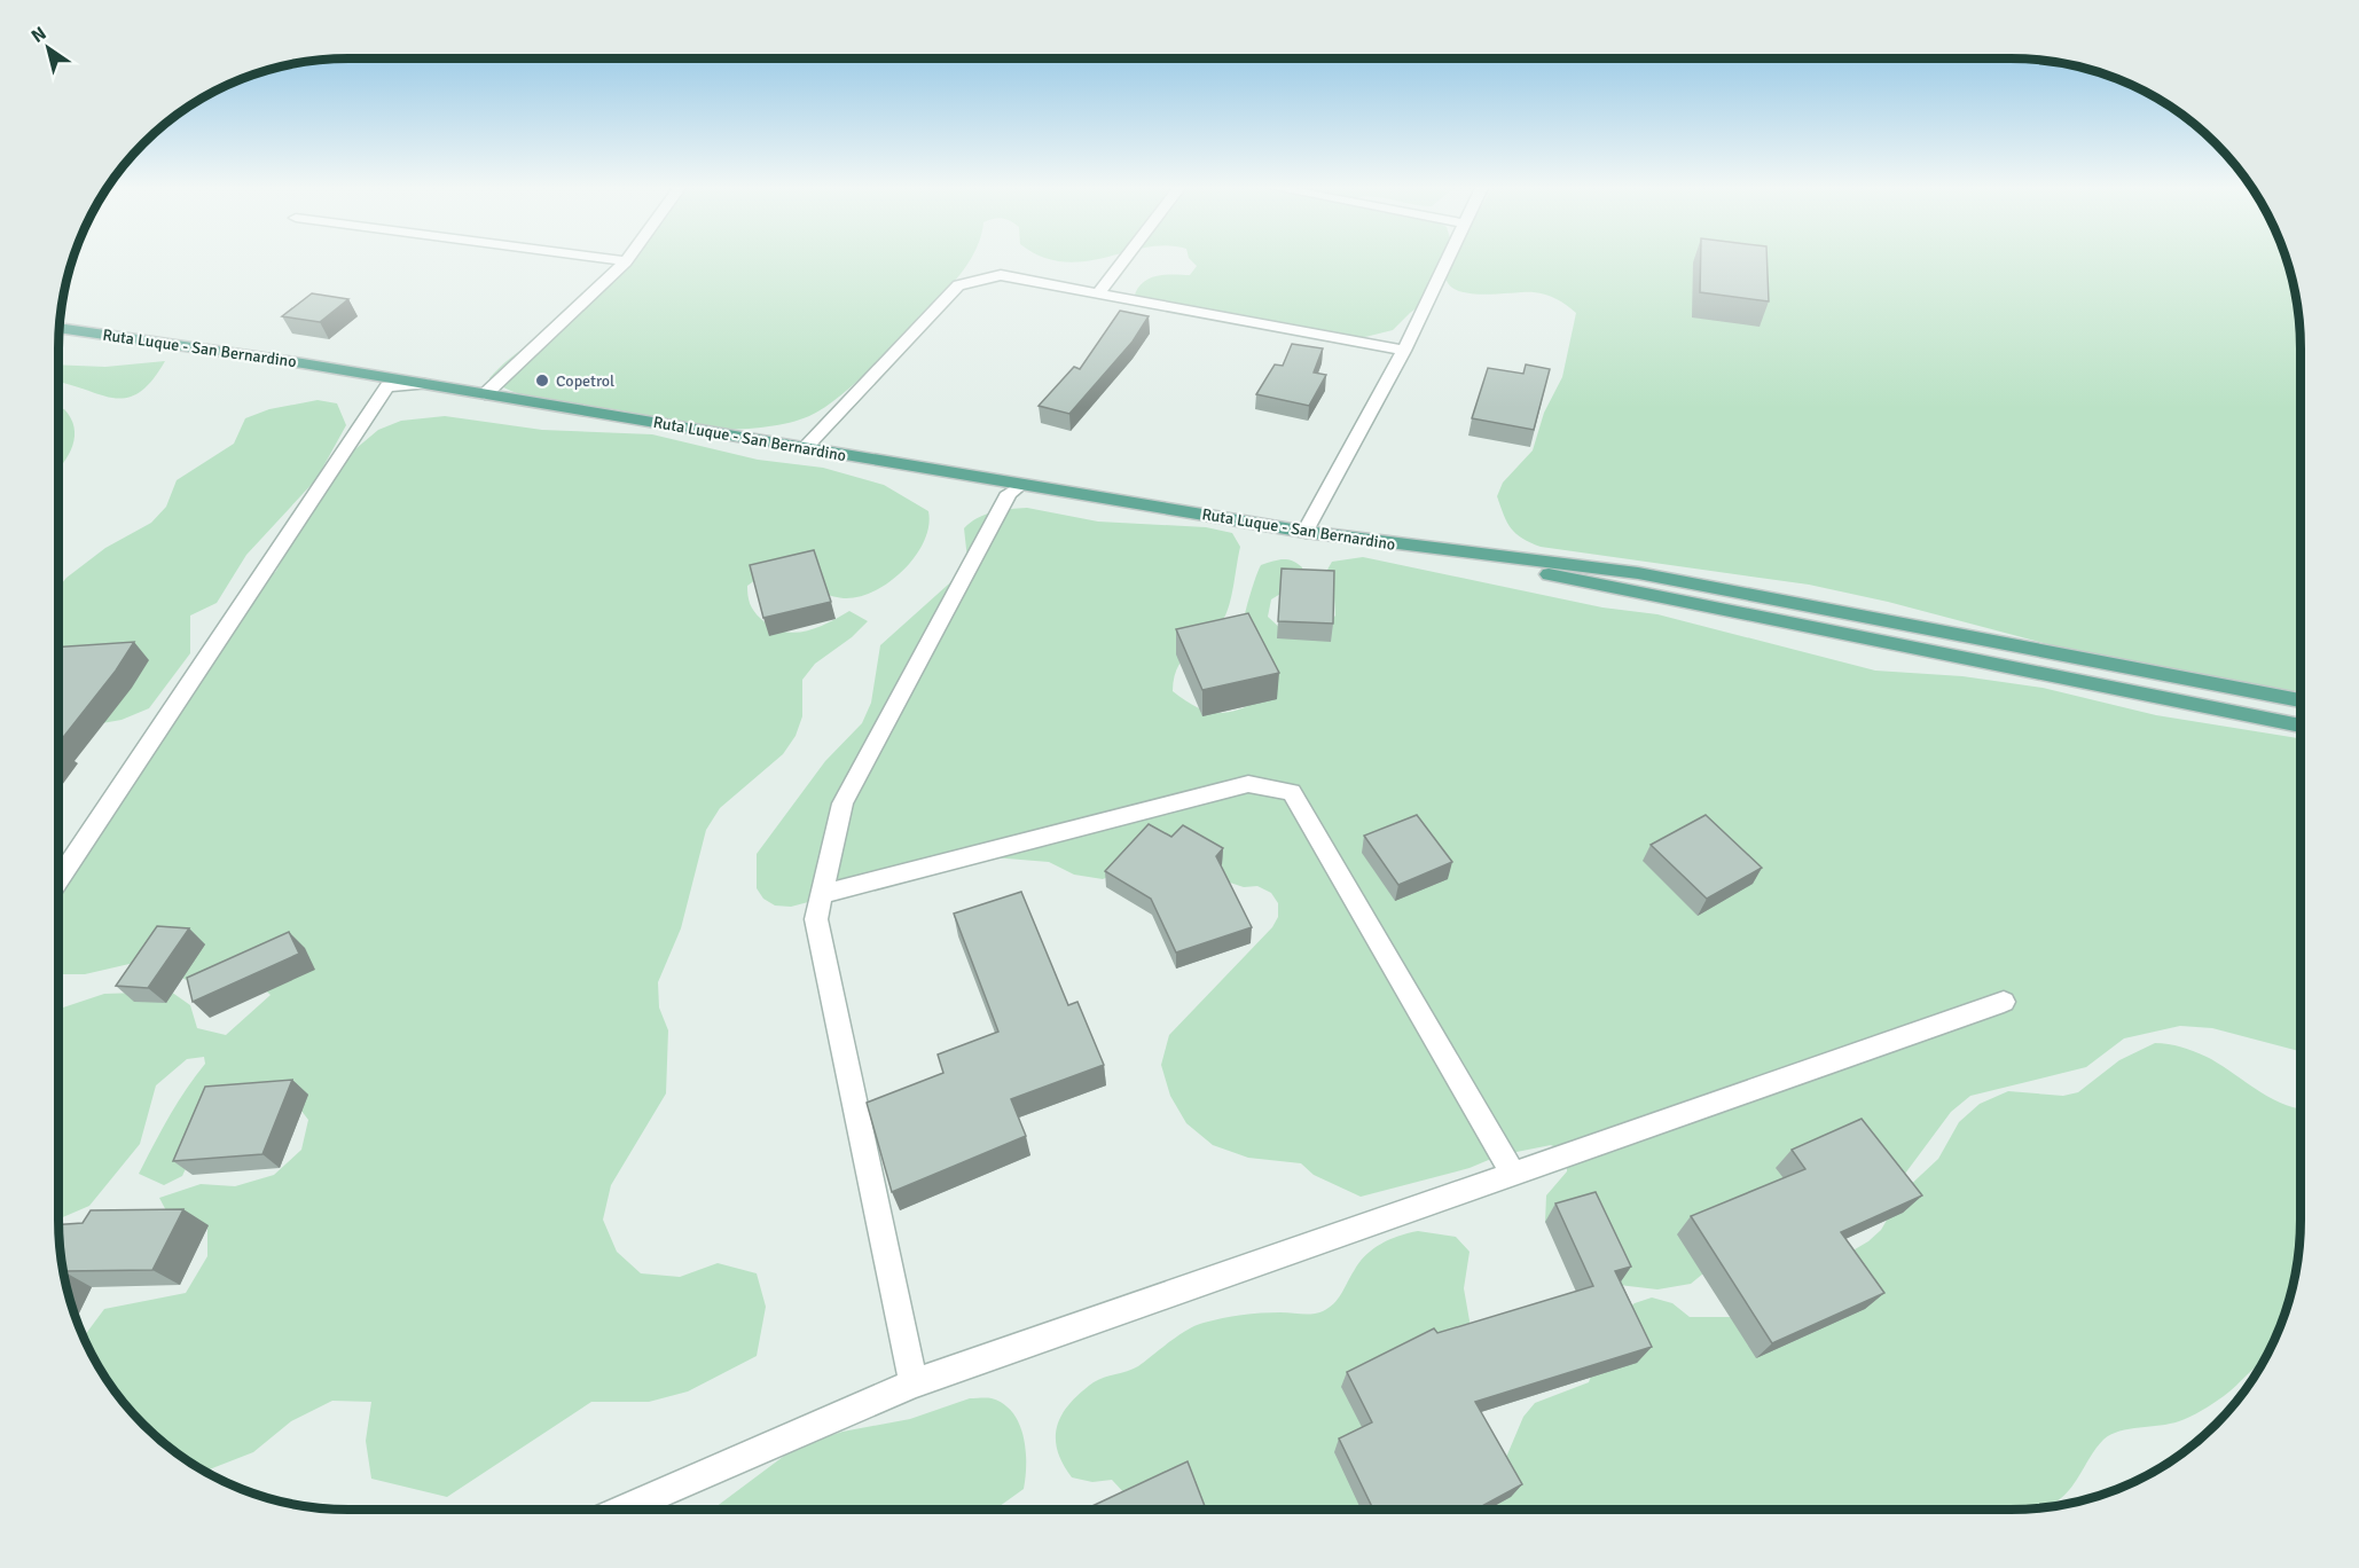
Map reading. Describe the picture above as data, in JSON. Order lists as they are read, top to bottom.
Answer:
{
  "streets": {
    "main road": ["Ruta Luque - San Bernardino"]
  },
  "places": ["Copetrol"],
  "north": "top left"
}
